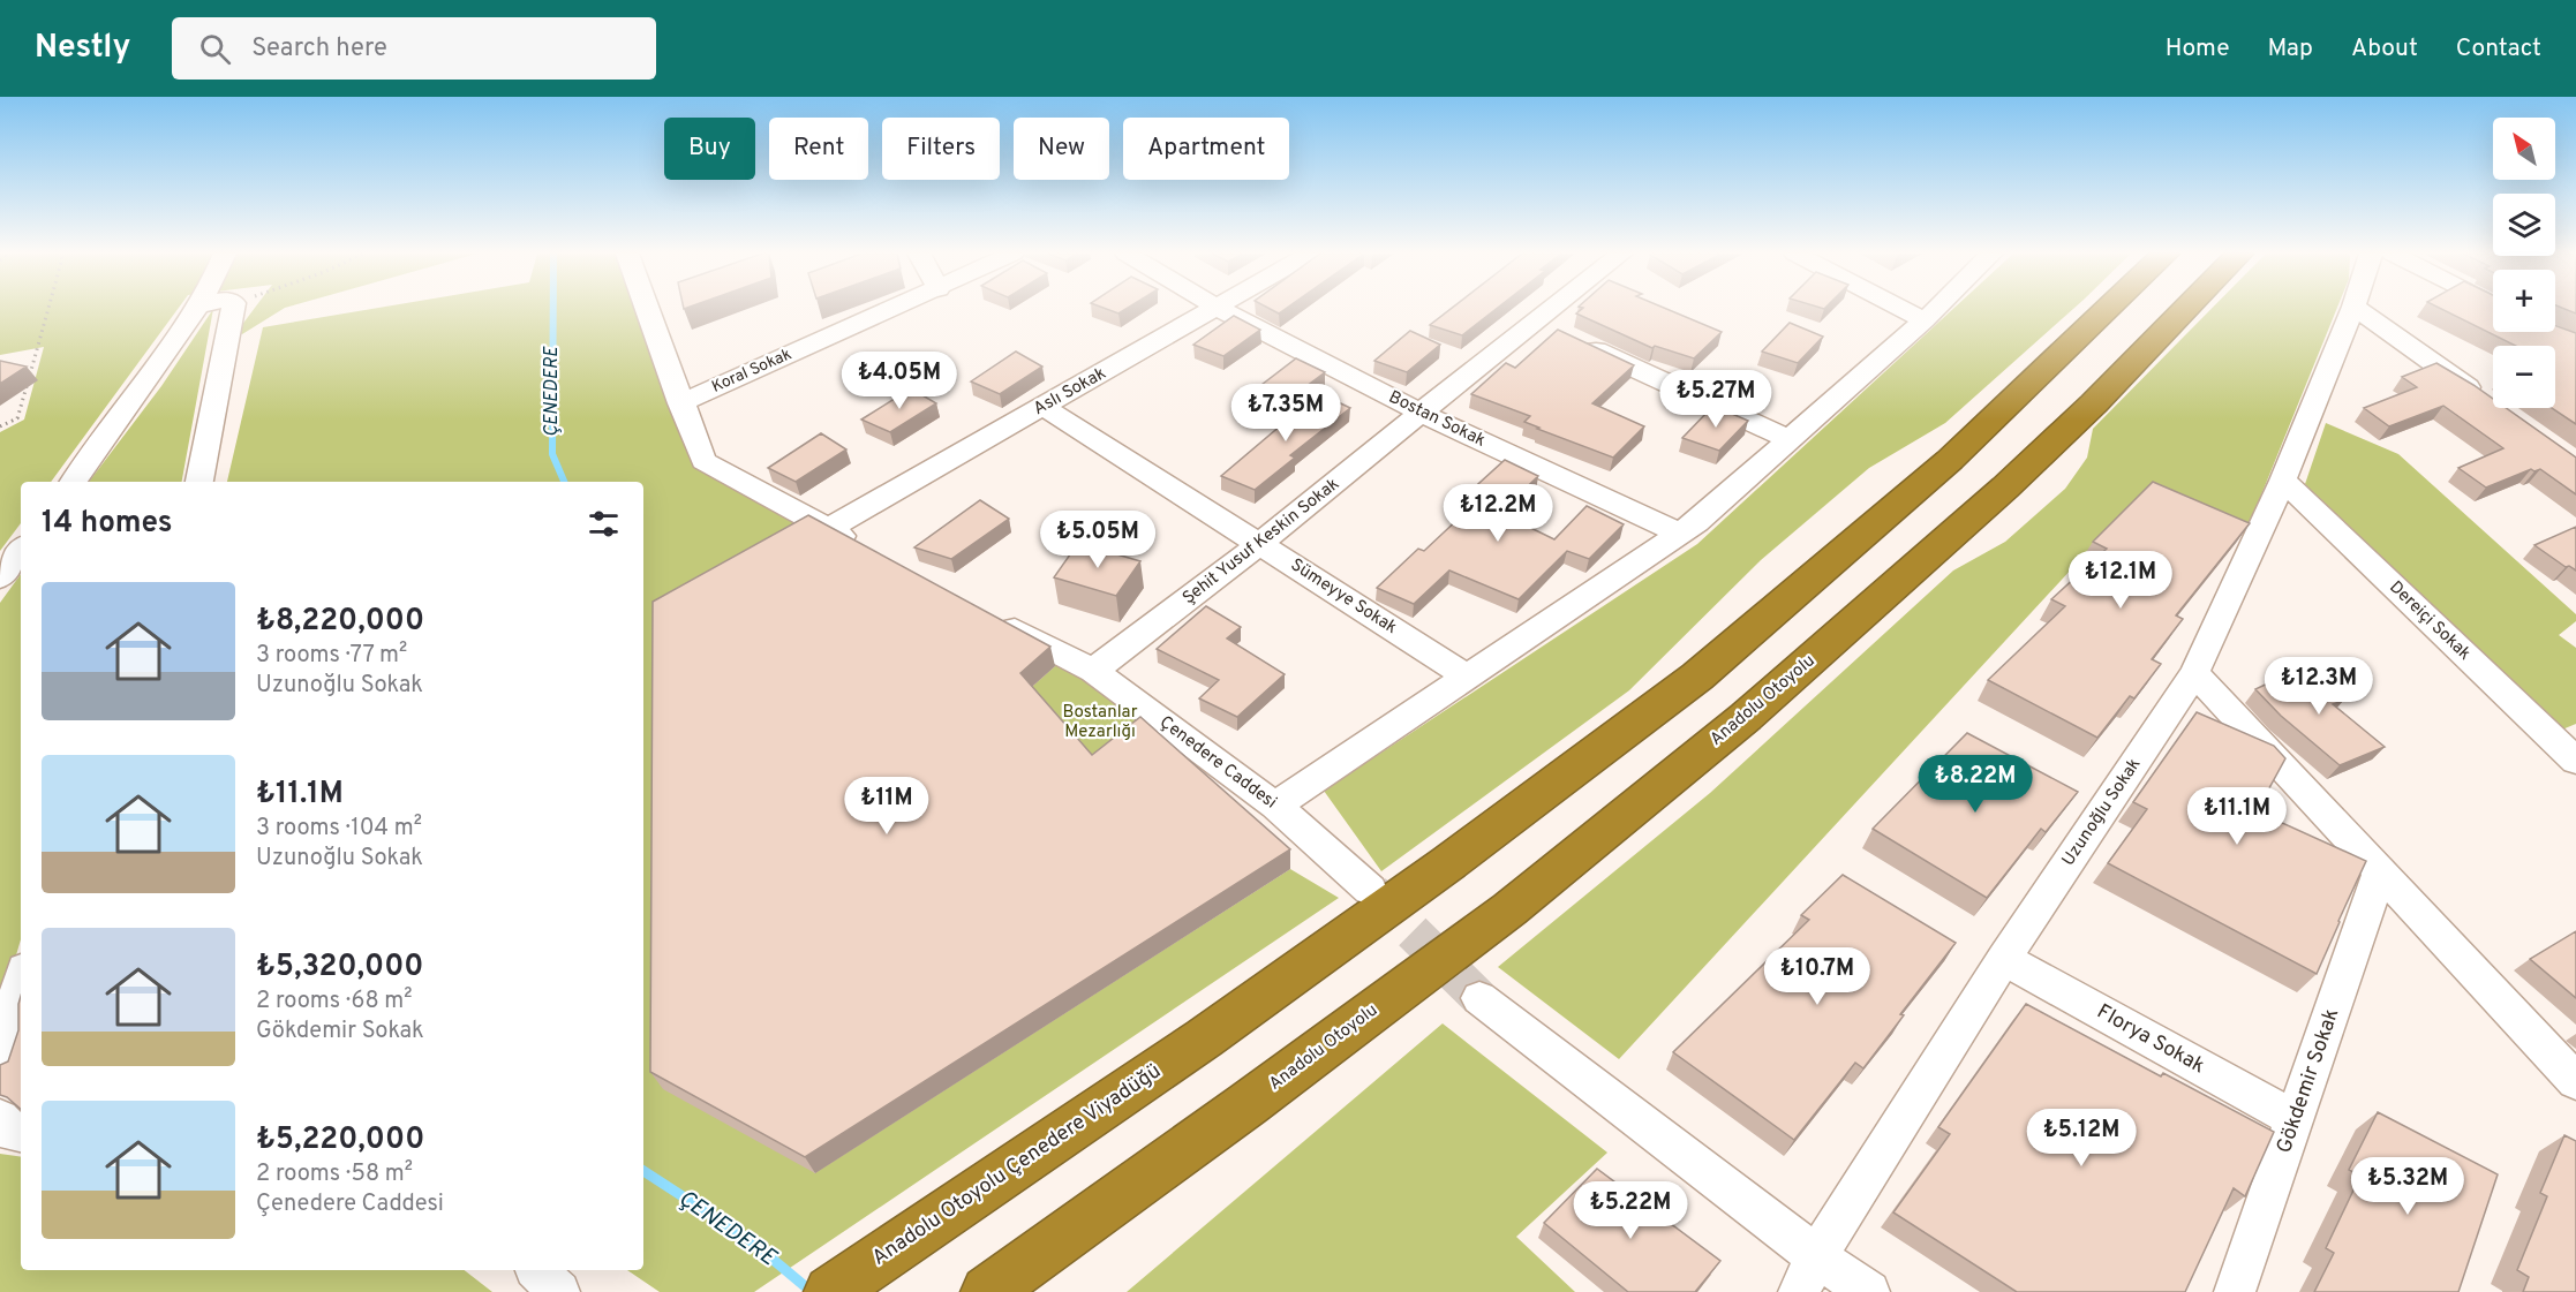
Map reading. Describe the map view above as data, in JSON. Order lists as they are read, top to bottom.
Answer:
{
  "streets": {
    "highway": ["Anadolu Otoyolu", "Anadolu Otoyolu Çenedere Viyadüğü"],
    "street": [
      "Koral Sokak",
      "Aslı Sokak",
      "Bostan Sokak",
      "Şehit Yusuf Keskin Sokak",
      "Sümeyye Sokak",
      "Dereiçi Sokak",
      "Çenedere Caddesi",
      "Uzunoğlu Sokak",
      "Florya Sokak",
      "Gökdemir Sokak"
    ]
  },
  "crossings": [
    ["Aslı Sokak", "Bostan Sokak"],
    ["Aslı Sokak", "Sümeyye Sokak"],
    ["Bostan Sokak", "Şehit Yusuf Keskin Sokak"],
    ["Şehit Yusuf Keskin Sokak", "Sümeyye Sokak"],
    ["Şehit Yusuf Keskin Sokak", "Çenedere Caddesi"],
    ["Dereiçi Sokak", "Uzunoğlu Sokak"],
    ["Uzunoğlu Sokak", "Florya Sokak"],
    ["Florya Sokak", "Gökdemir Sokak"]
  ],
  "water": ["ÇENEDERE"],
  "parks": ["Bostanlar Mezarlığı"],
  "north": "top left",
  "page": {
    "header": "Nestly",
    "search": "Search here",
    "nav": [
      "Home",
      "Map",
      "About",
      "Contact"
    ],
    "map_buttons": ["+", "−"],
    "chip": [
      "Buy",
      "Rent",
      "Filters",
      "New",
      "Apartment"
    ],
    "price": [
      "₺4.05M",
      "₺5.27M",
      "₺7.35M",
      "₺12.2M",
      "₺5.05M",
      "₺12.1M",
      "₺12.3M",
      "₺8.22M",
      "₺11M",
      "₺11.1M",
      "₺10.7M",
      "₺5.12M",
      "₺5.32M",
      "₺5.22M"
    ],
    "heading": "14 homes",
    "list": [
      {
        "name": "₺8,220,000",
        "note": "3 rooms · 77 m² · Uzunoğlu Sokak"
      },
      {
        "name": "₺11.1M",
        "note": "3 rooms · 104 m² · Uzunoğlu Sokak"
      },
      {
        "name": "₺5,320,000",
        "note": "2 rooms · 68 m² · Gökdemir Sokak"
      },
      {
        "name": "₺5,220,000",
        "note": "2 rooms · 58 m² · Çenedere Caddesi"
      }
    ]
  }
}
